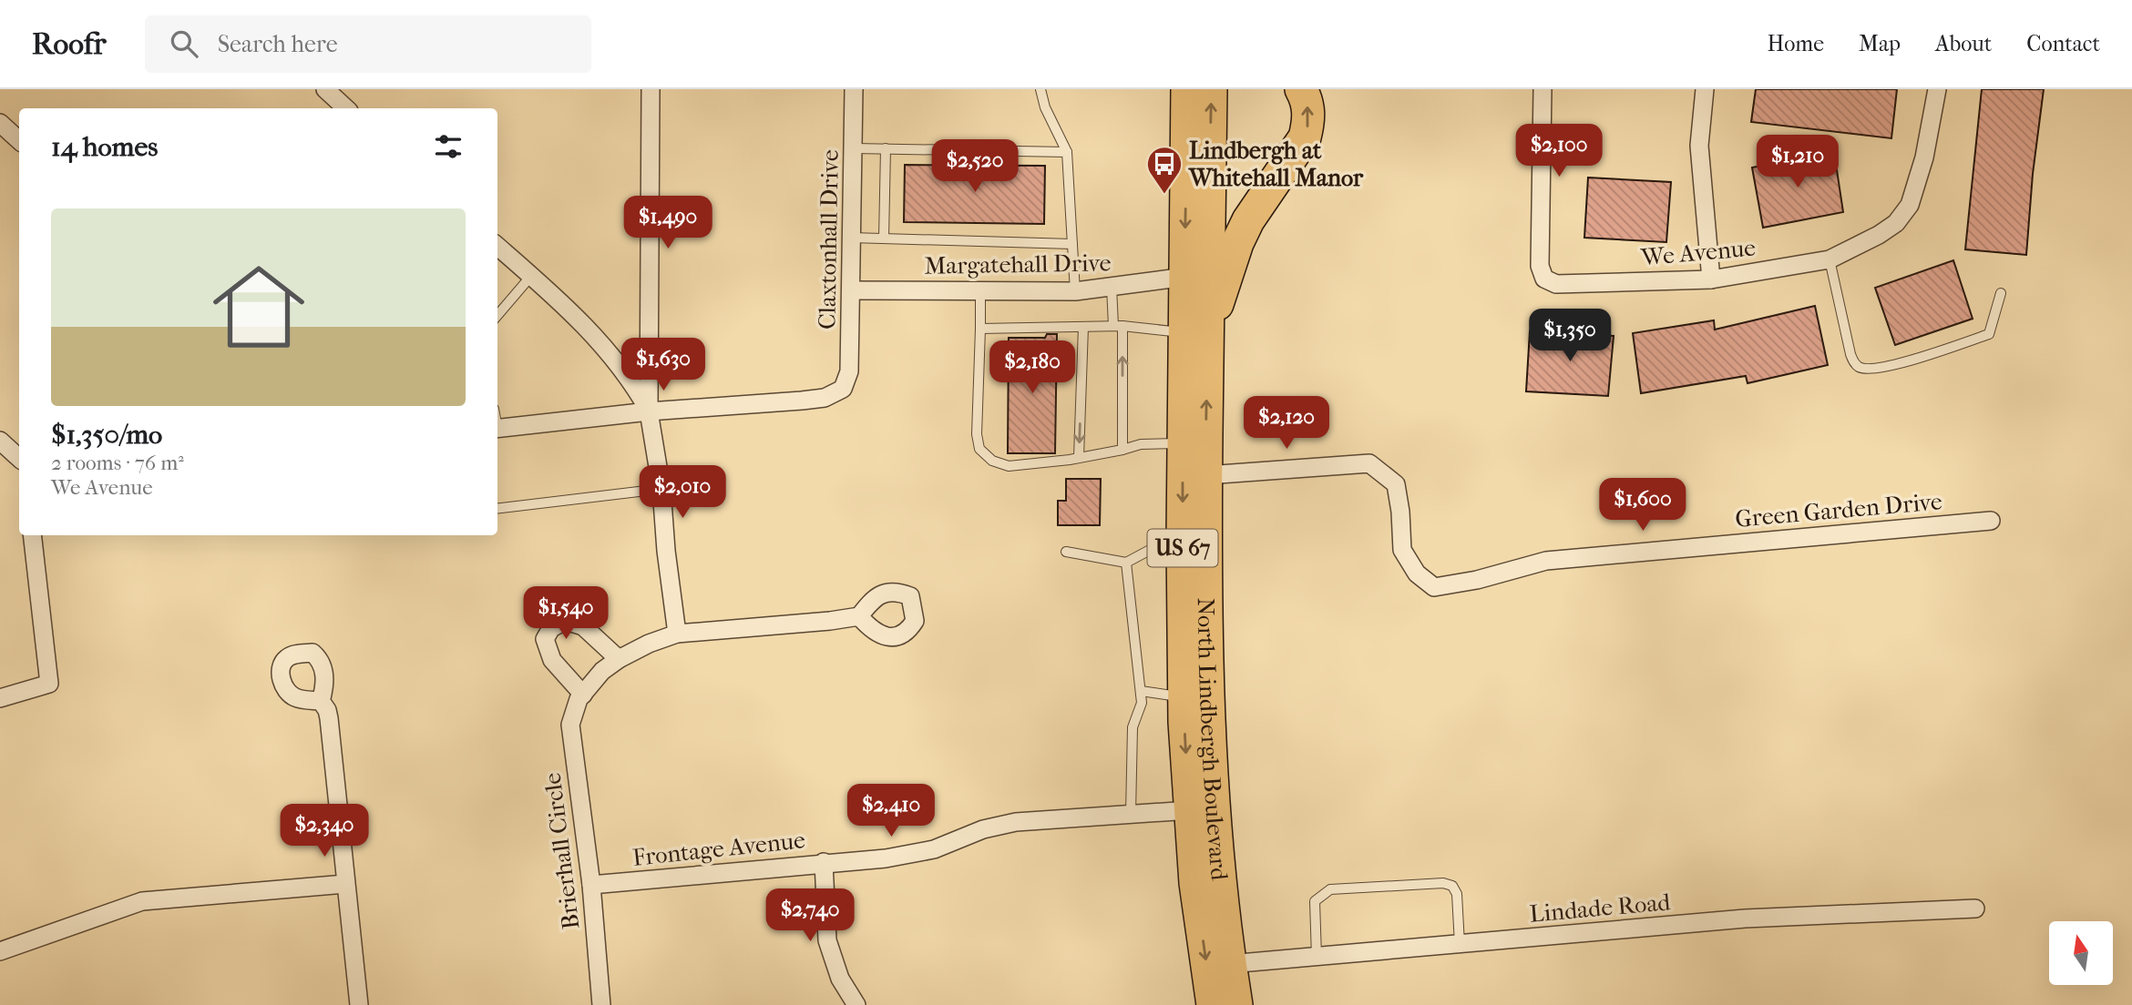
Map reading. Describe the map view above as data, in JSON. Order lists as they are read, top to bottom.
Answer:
{
  "streets": {
    "highway": ["US 67", "North Lindbergh Boulevard"],
    "street": [
      "Claxtonhall Drive",
      "We Avenue",
      "Margatehall Drive",
      "Green Garden Drive",
      "Frontage Avenue",
      "Brierhall Circle",
      "Lindade Road"
    ]
  },
  "crossings": [
    ["Claxtonhall Drive", "Margatehall Drive"],
    ["Margatehall Drive", "North Lindbergh Boulevard"],
    ["Green Garden Drive", "North Lindbergh Boulevard"],
    ["North Lindbergh Boulevard", "Frontage Avenue"],
    ["North Lindbergh Boulevard", "Lindade Road"],
    ["Frontage Avenue", "Brierhall Circle"]
  ],
  "places": {
    "bus stop": ["Lindbergh at Whitehall Manor"]
  },
  "north": "top",
  "page": {
    "header": "Roofr",
    "search": "Search here",
    "nav": [
      "Home",
      "Map",
      "About",
      "Contact"
    ],
    "heading": "14 homes",
    "price": [
      "$2,100",
      "$1,210",
      "$2,520",
      "$1,490",
      "$1,350",
      "$1,630",
      "$2,180",
      "$2,120",
      "$2,010",
      "$1,600",
      "$1,540",
      "$2,410",
      "$2,340",
      "$2,740"
    ],
    "list": [
      {
        "name": "$1,350/mo",
        "note": "2 rooms · 76 m² · We Avenue"
      }
    ]
  }
}
